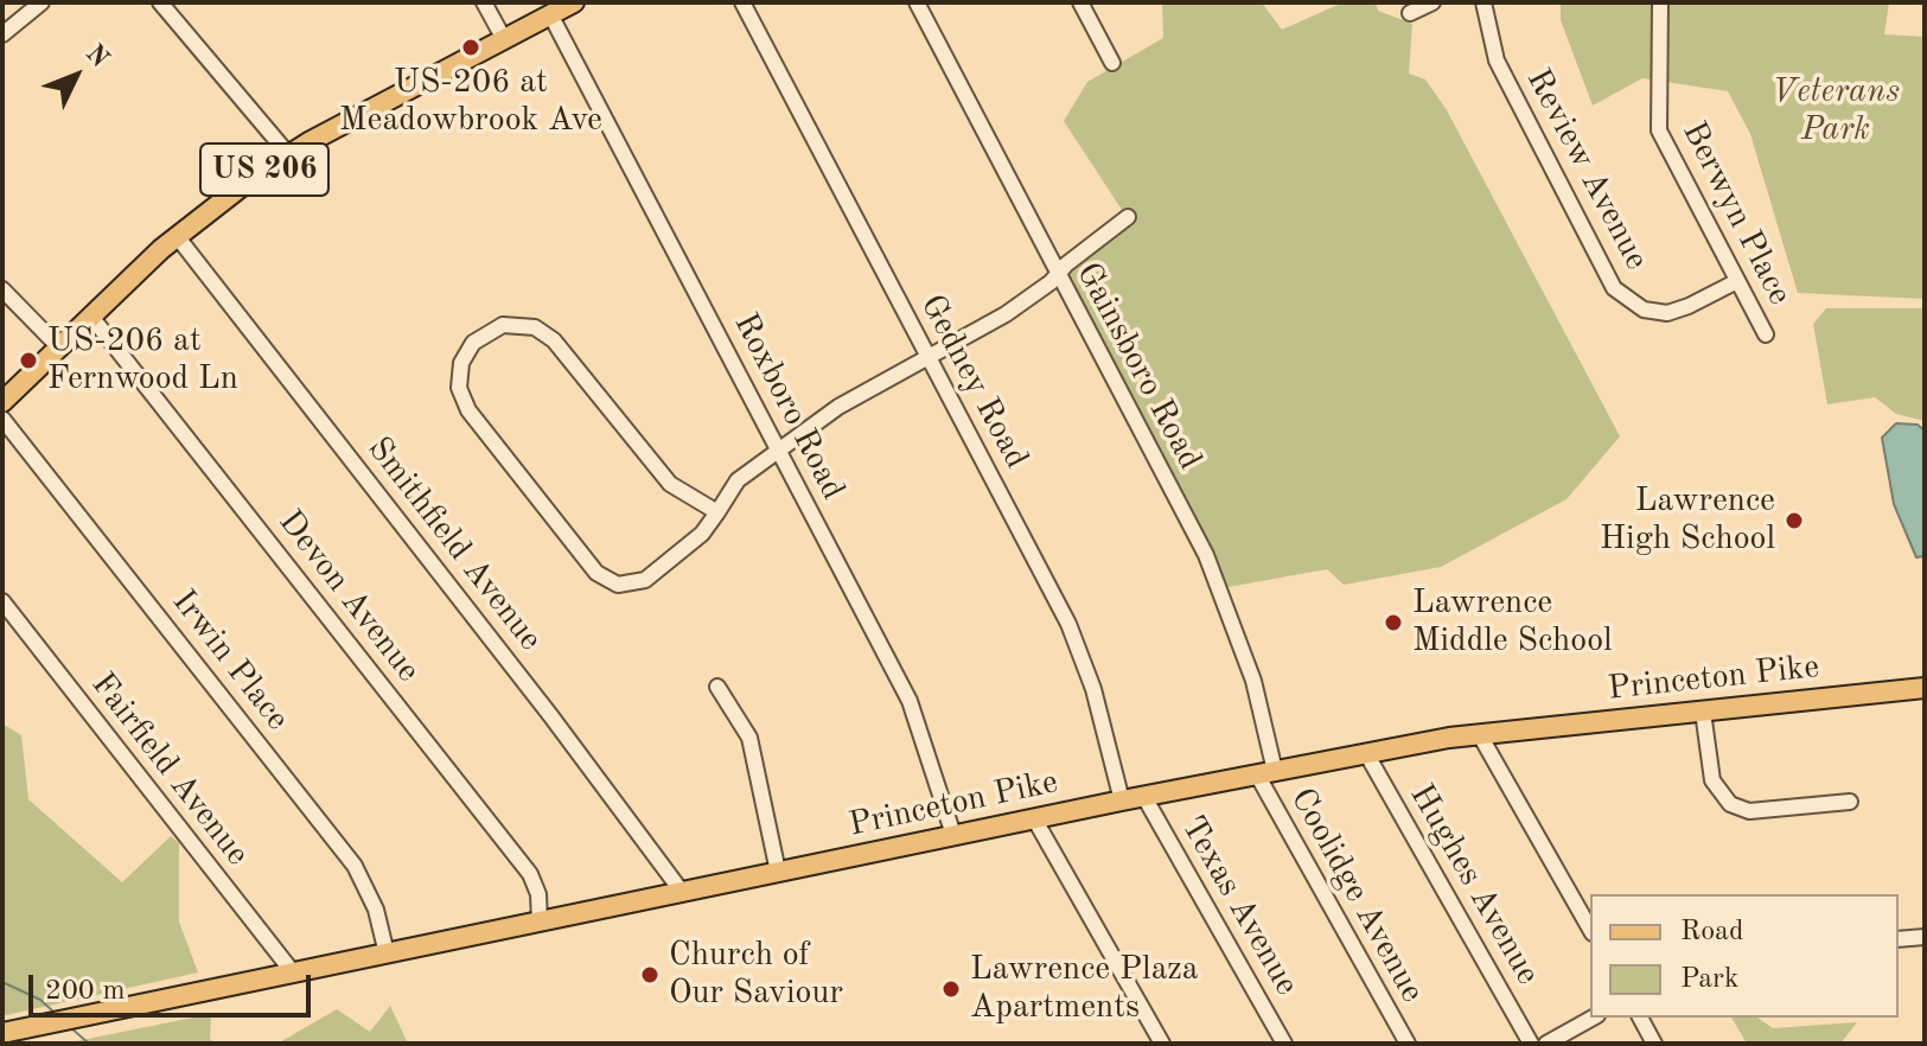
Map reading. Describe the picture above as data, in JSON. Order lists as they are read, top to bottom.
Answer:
{
  "streets": {
    "main road": ["US 206", "Princeton Pike"],
    "street": [
      "Review Avenue",
      "Berwyn Place",
      "Gainsboro Road",
      "Gedney Road",
      "Roxboro Road",
      "Smithfield Avenue",
      "Devon Avenue",
      "Irwin Place",
      "Fairfield Avenue",
      "Hughes Avenue",
      "Coolidge Avenue",
      "Texas Avenue"
    ]
  },
  "crossings": [
    ["US 206", "Roxboro Road"],
    ["US 206", "Smithfield Avenue"],
    ["US 206", "Devon Avenue"],
    ["Review Avenue", "Berwyn Place"],
    ["Gainsboro Road", "Princeton Pike"],
    ["Gainsboro Road", "Coolidge Avenue"],
    ["Gedney Road", "Princeton Pike"],
    ["Roxboro Road", "Princeton Pike"],
    ["Smithfield Avenue", "Princeton Pike"],
    ["Devon Avenue", "Princeton Pike"],
    ["Irwin Place", "Princeton Pike"],
    ["Princeton Pike", "Fairfield Avenue"],
    ["Princeton Pike", "Hughes Avenue"],
    ["Princeton Pike", "Coolidge Avenue"],
    ["Princeton Pike", "Texas Avenue"]
  ],
  "parks": ["Veterans Park"],
  "places": [
    "US-206 at Meadowbrook Ave",
    "US-206 at Fernwood Ln",
    "Lawrence High School",
    "Lawrence Middle School",
    "Church of Our Saviour",
    "Lawrence Plaza Apartments"
  ],
  "legend": ["Road", "Park"],
  "scale_bar": "200 m",
  "north": "top right"
}
